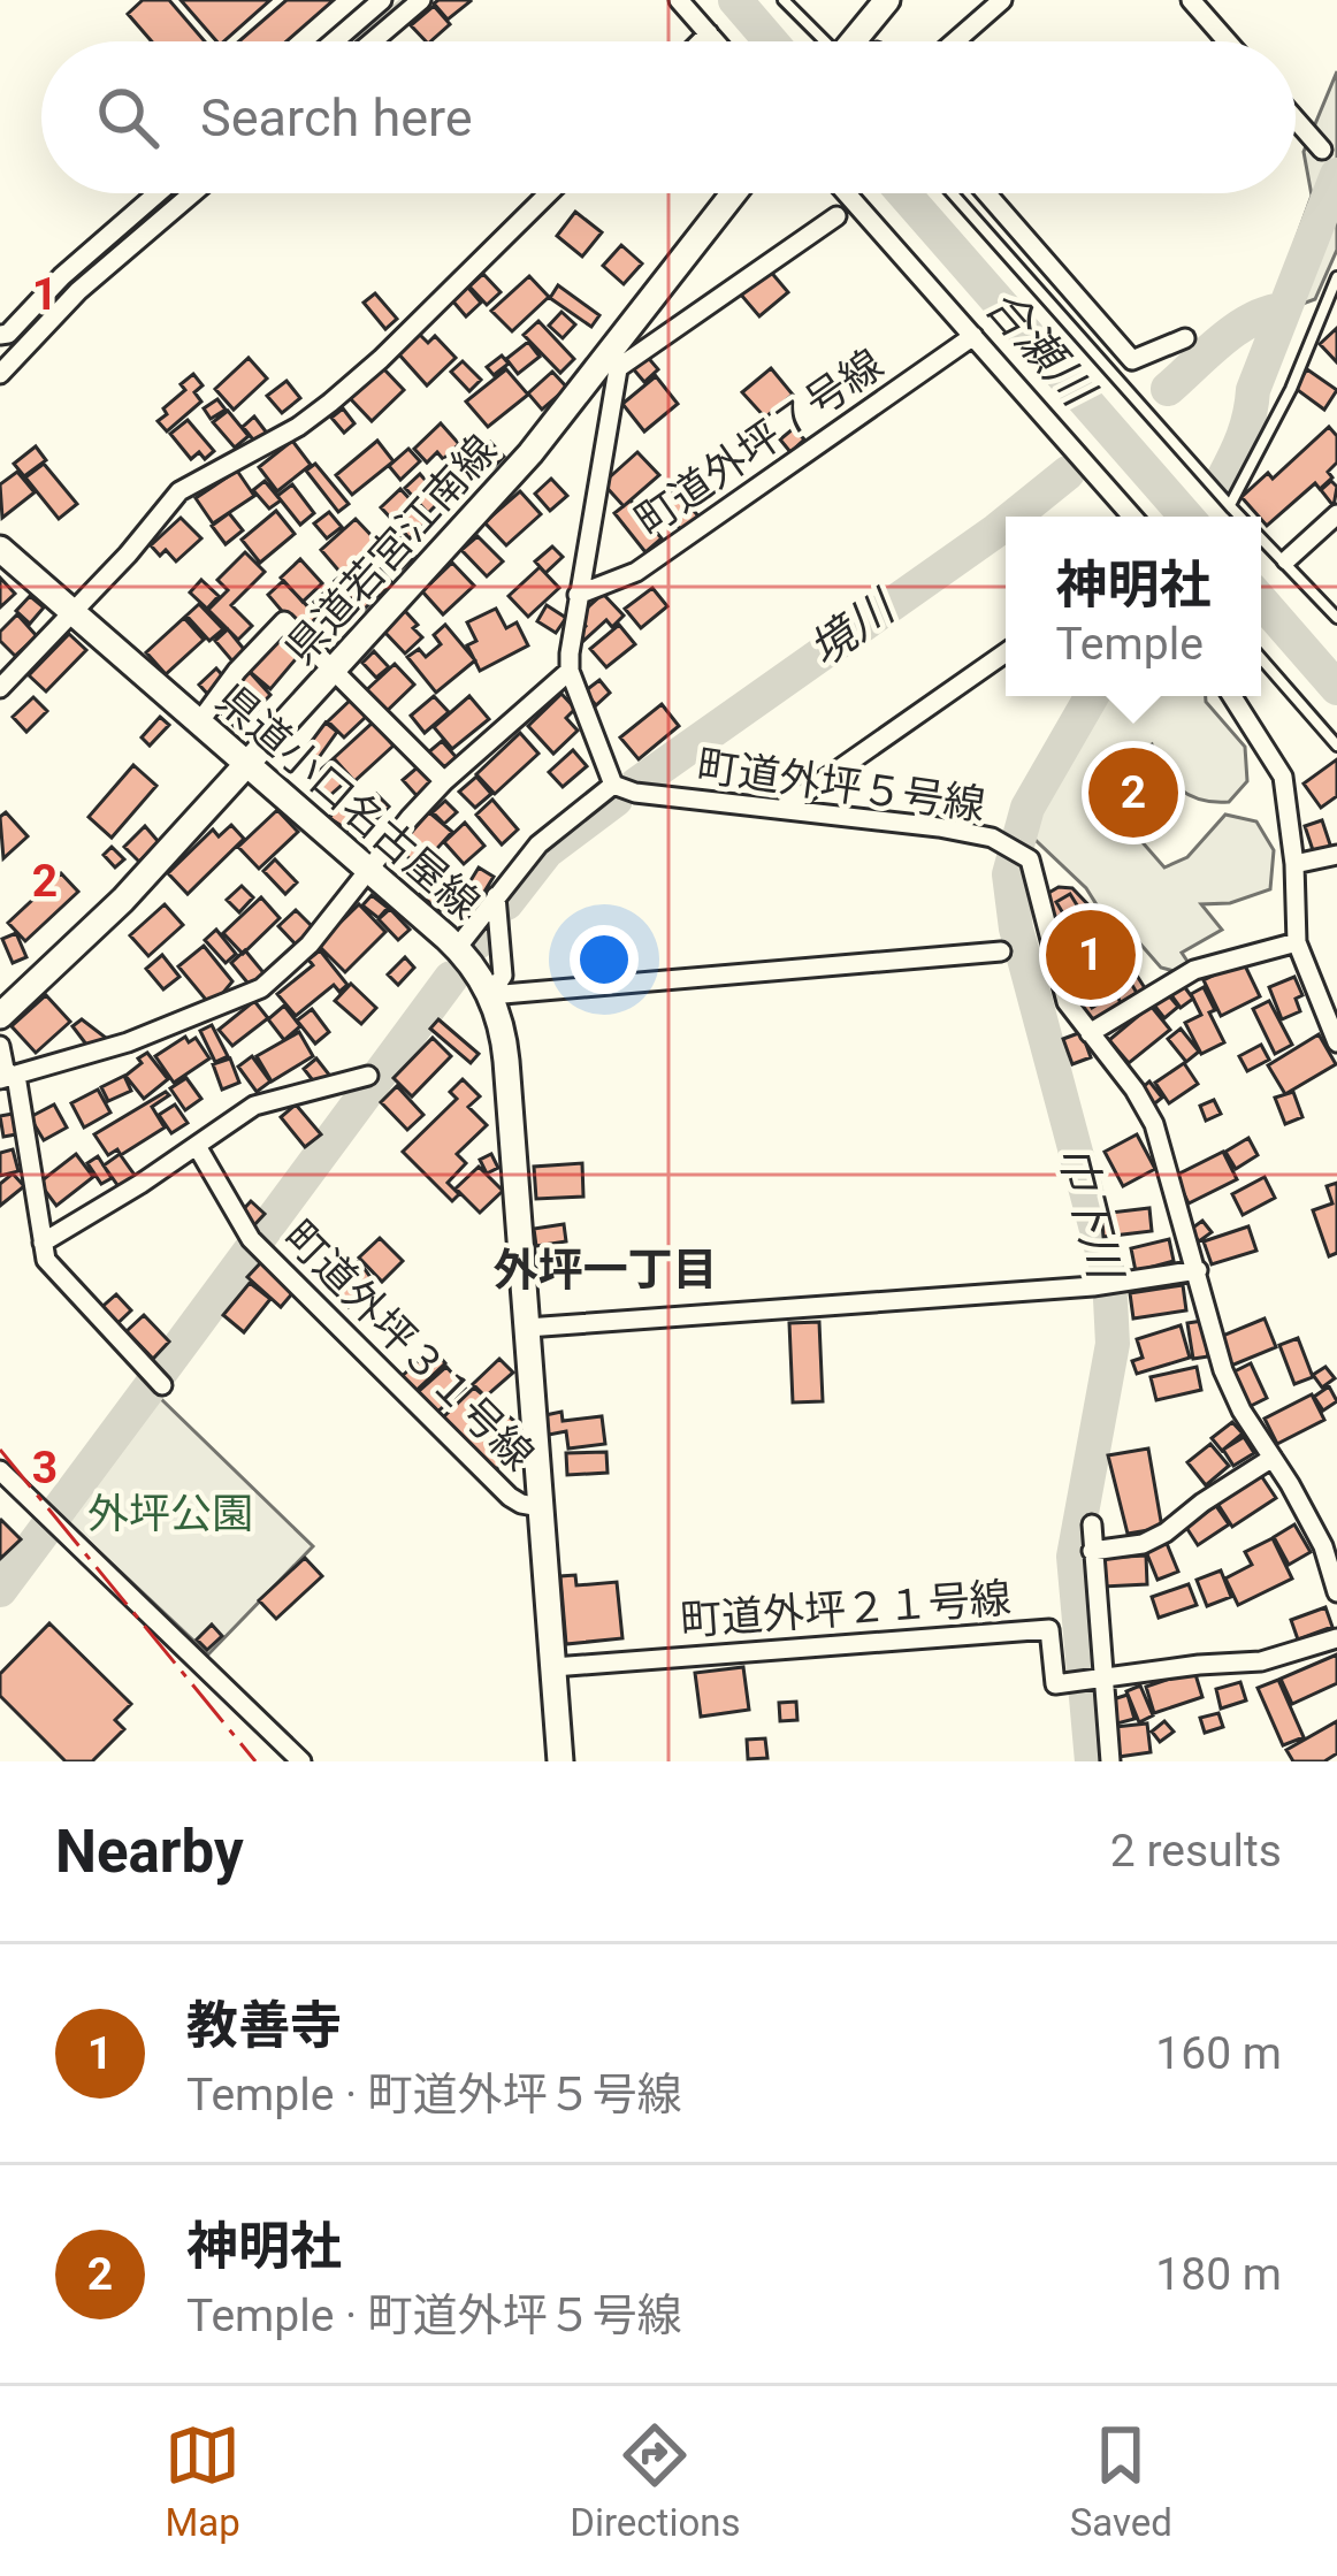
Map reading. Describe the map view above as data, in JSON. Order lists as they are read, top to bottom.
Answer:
{
  "streets": {
    "main road": ["県道若宮江南線", "県道小口名古屋線"],
    "street": [
      "町道外坪７号線",
      "町道外坪５号線",
      "町道外坪３１号線",
      "町道外坪２１号線"
    ]
  },
  "crossings": [
    ["県道若宮江南線", "県道小口名古屋線"],
    ["県道小口名古屋線", "町道外坪３１号線"],
    ["県道小口名古屋線", "町道外坪２１号線"]
  ],
  "districts": ["外坪一丁目"],
  "water": ["合瀬川", "境川", "巾下川"],
  "parks": ["外坪公園"],
  "page": {
    "search": "Search here",
    "popup": ["神明社", "Temple"],
    "pins": ["2", "1"],
    "heading": ["Nearby", "2 results"],
    "list": [
      {
        "mark": "1",
        "name": "教善寺",
        "note": "Temple · 町道外坪５号線",
        "value": "160 m"
      },
      {
        "mark": "2",
        "name": "神明社",
        "note": "Temple · 町道外坪５号線",
        "value": "180 m"
      }
    ],
    "nav": ["Map", "Directions", "Saved"]
  },
  "grid": {
    "rows": ["1", "2", "3"]
  }
}
